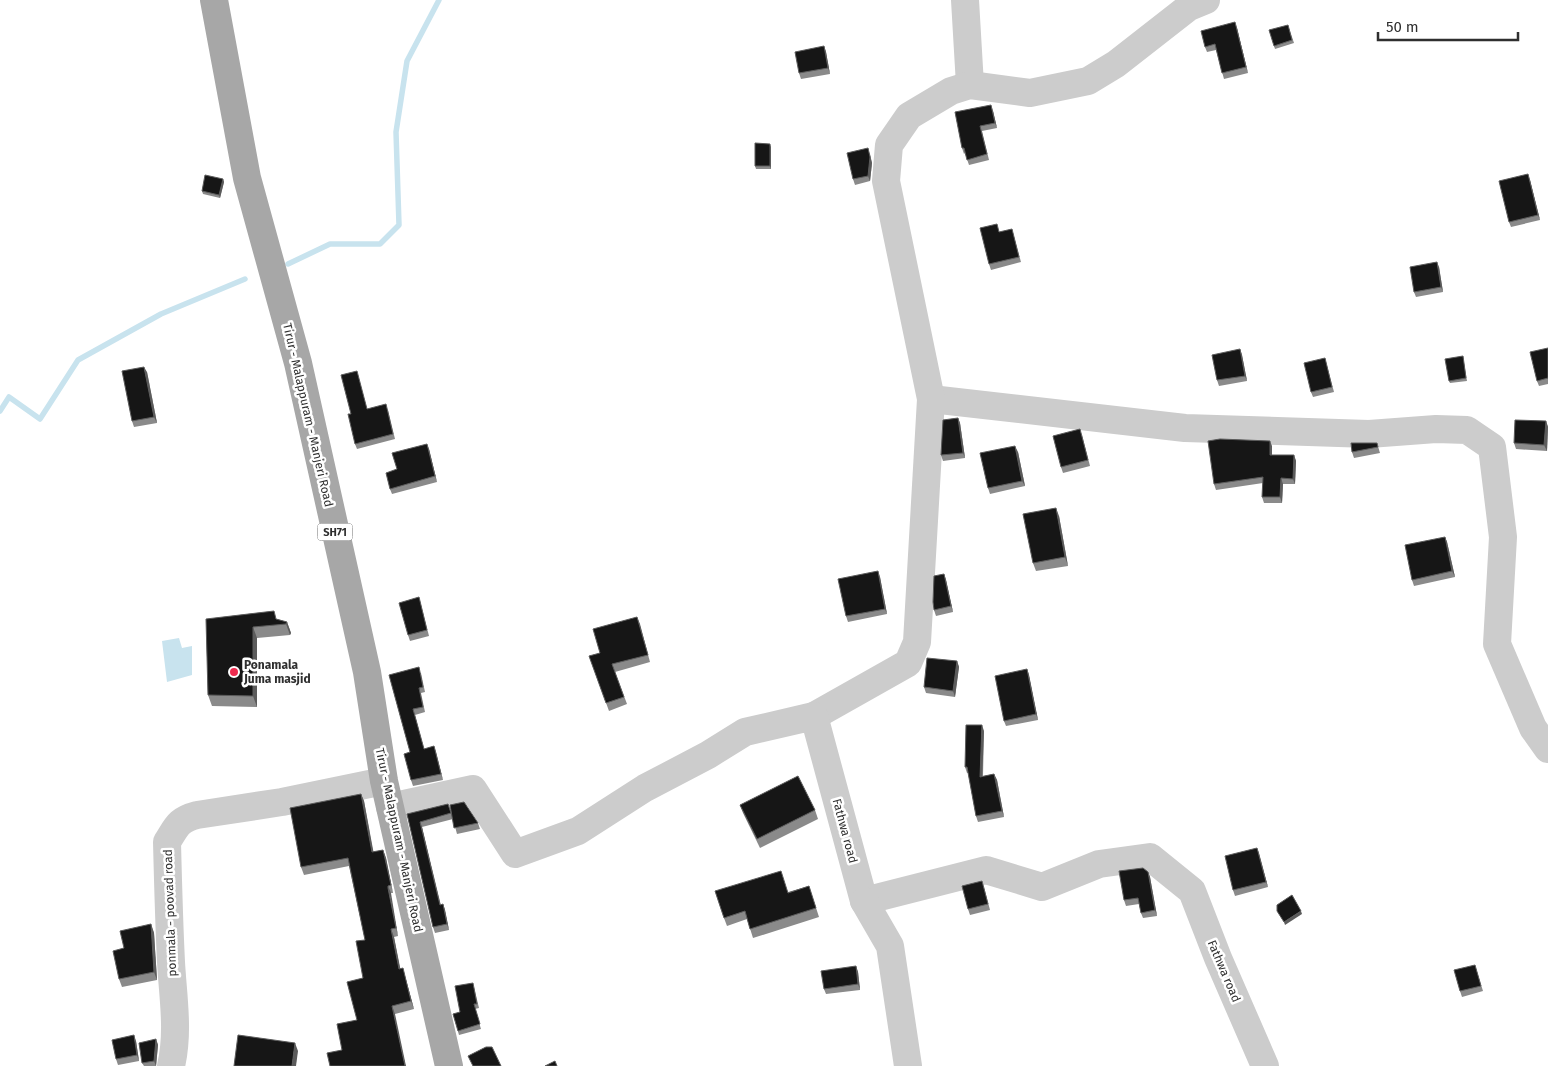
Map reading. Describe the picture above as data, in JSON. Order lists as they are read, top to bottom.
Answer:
{
  "streets": {
    "main road": ["Tirur - Malappuram - Manjeri Road", "SH71"],
    "street": ["Fathwa road", "ponmala - poovad road"]
  },
  "crossings": [
    ["Tirur - Malappuram - Manjeri Road", "ponmala - poovad road"]
  ],
  "places": ["Ponamala Juma masjid"],
  "scale_bar": "50 m"
}
